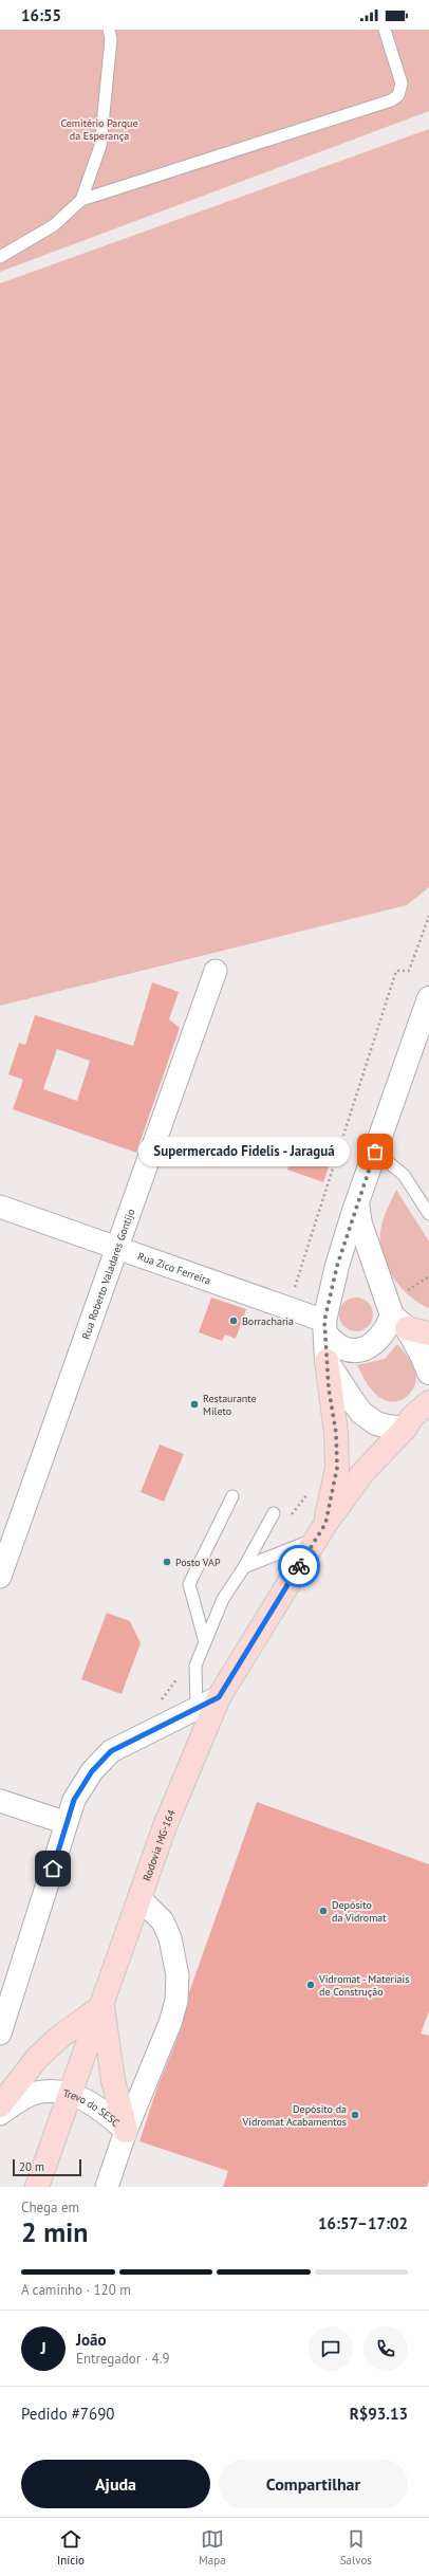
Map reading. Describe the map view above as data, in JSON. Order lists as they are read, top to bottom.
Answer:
{
  "streets": {
    "main road": ["Rodovia MG-164"],
    "street": ["Rua Zico Ferreira", "Rua Roberto Valadares Gontijo", "Trevo do SESC"]
  },
  "crossings": [
    ["Rua Zico Ferreira", "Rua Roberto Valadares Gontijo"],
    ["Rodovia MG-164", "Trevo do SESC"]
  ],
  "parks": ["Cemitério Parque da Esperança"],
  "places": [
    "Supermercado Fidelis - Jaraguá",
    "Borracharia",
    "Restaurante Mileto",
    "Posto VAP",
    "Depósito da Vidromat",
    "Vidromat - Materiais de Construção",
    "Depósito da Vidromat Acabamentos"
  ],
  "scale_bar": "20 m",
  "page": {
    "status": "16:55",
    "bubble": "Supermercado Fidelis - Jaraguá",
    "scale": "20 m",
    "heading": ["2 min", "Chega em", "16:57–17:02"],
    "panel": [
      "João",
      "Entregador · 4.9",
      "Pedido #7690",
      "R$93.13"
    ],
    "bar": "A caminho · 120 m",
    "round": "J",
    "buttons": ["Ajuda", "Compartilhar"],
    "tabs": ["Início", "Mapa", "Salvos"]
  }
}
